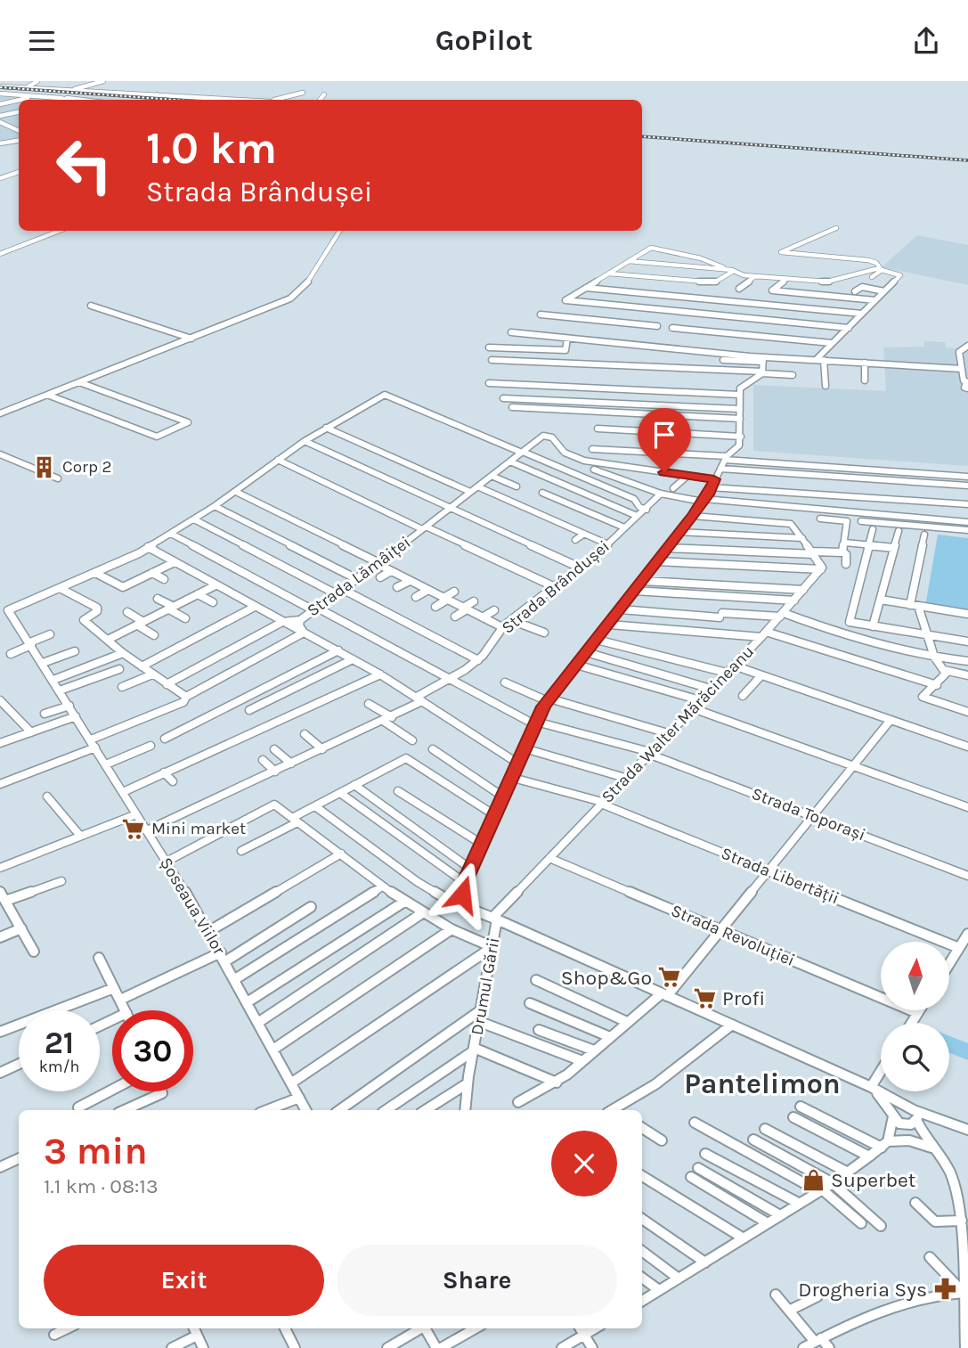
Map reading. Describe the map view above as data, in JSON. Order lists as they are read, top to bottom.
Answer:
{
  "streets": {
    "street": [
      "Strada Lămâiței",
      "Strada Brândușei",
      "Strada Walter Mărăcineanu",
      "Strada Toporași",
      "Strada Libertății",
      "Șoseaua Viilor",
      "Strada Revoluției",
      "Drumul Gării"
    ]
  },
  "crossings": [
    ["Strada Lămâiței", "Strada Brândușei"],
    ["Strada Lămâiței", "Strada Toporași"],
    ["Strada Brândușei", "Strada Toporași"],
    ["Strada Brândușei", "Șoseaua Viilor"],
    ["Strada Walter Mărăcineanu", "Strada Toporași"],
    ["Strada Walter Mărăcineanu", "Strada Libertății"],
    ["Strada Walter Mărăcineanu", "Strada Revoluției"],
    ["Strada Walter Mărăcineanu", "Drumul Gării"]
  ],
  "districts": ["Pantelimon"],
  "places": {
    "building": ["Corp 2"],
    "supermarket": ["Mini market", "Shop&Go", "Profi"],
    "shop": ["Superbet"],
    "pharmacy": ["Drogheria Sys"]
  },
  "north": "top",
  "page": {
    "header": "GoPilot",
    "turn": ["1.0 km", "Strada Brândușei"],
    "speed": "21 km/h",
    "limit": "30",
    "heading": ["3 min", "1.1 km · 08:13"],
    "buttons": ["Exit", "Share"]
  }
}
